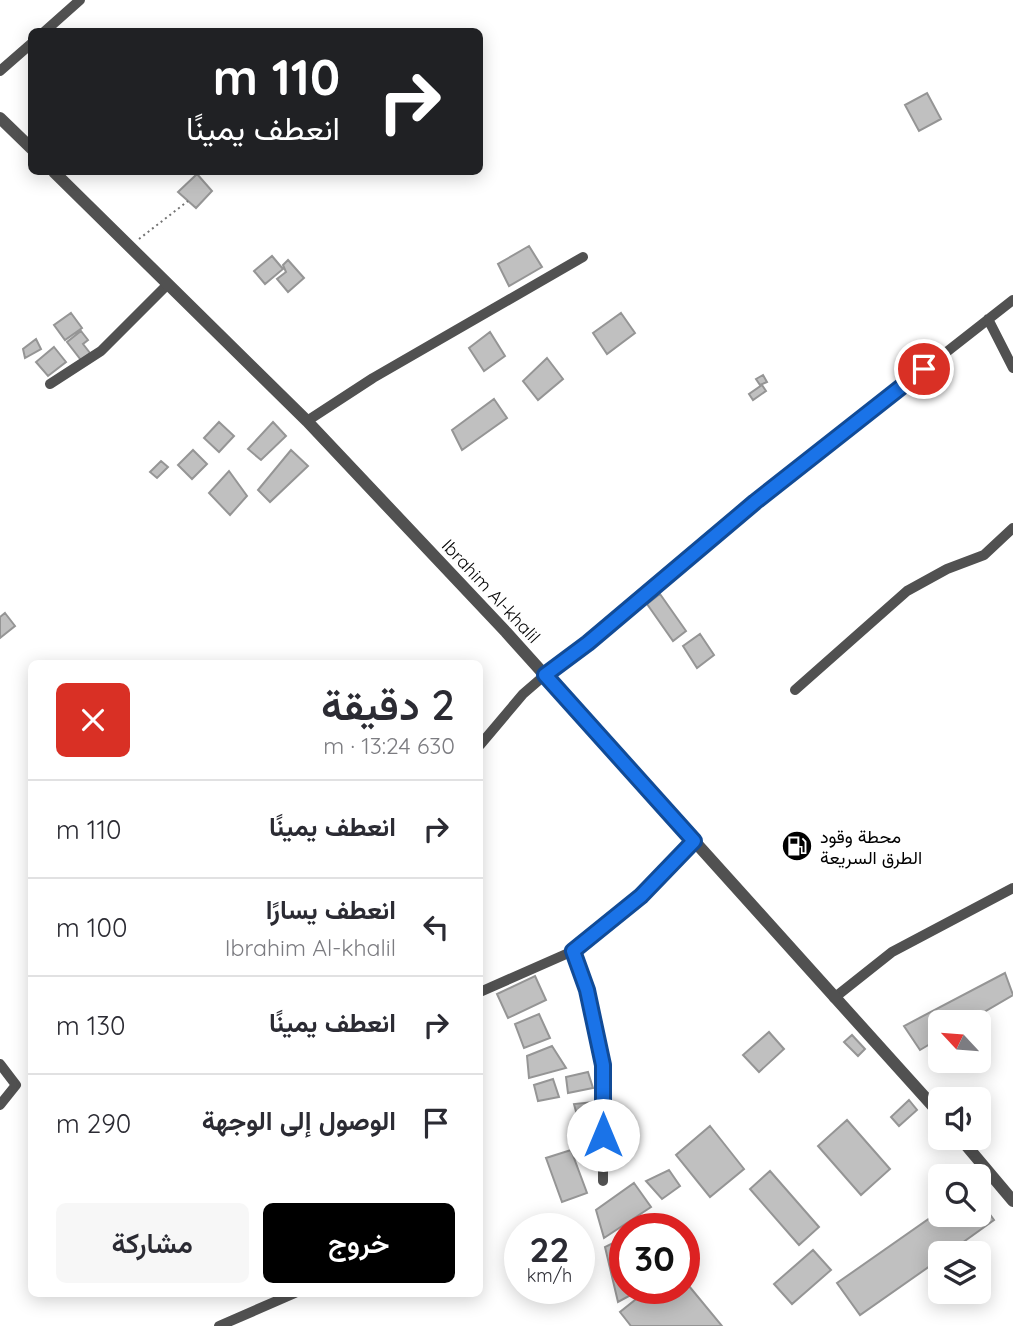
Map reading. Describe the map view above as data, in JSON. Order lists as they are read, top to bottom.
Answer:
{
  "streets": {
    "street": ["Ibrahim Al-khalil"]
  },
  "places": {
    "fuel station": ["محطة وقود الطرق السريعة"]
  },
  "north": "top left",
  "page": {
    "turn": ["110 m", "انعطف يمينًا"],
    "heading": ["2 دقيقة", "630 m · 13:24"],
    "list": [
      {
        "name": "انعطف يمينًا",
        "value": "110 m"
      },
      {
        "name": "انعطف يسارًا",
        "note": "Ibrahim Al-khalil",
        "value": "100 m"
      },
      {
        "name": "انعطف يمينًا",
        "value": "130 m"
      },
      {
        "name": "الوصول إلى الوجهة",
        "value": "290 m"
      }
    ],
    "buttons": ["خروج", "مشاركة"],
    "speed": "22 km/h",
    "limit": "30"
  }
}
